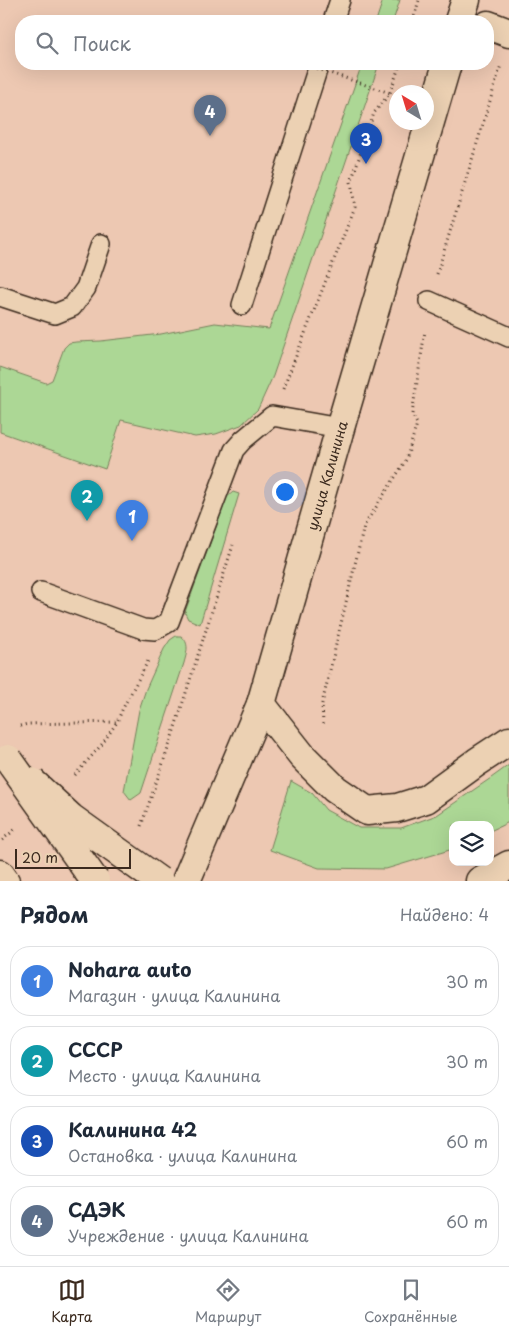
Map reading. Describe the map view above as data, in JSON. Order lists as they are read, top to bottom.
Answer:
{
  "streets": {
    "main road": ["улица Калинина"]
  },
  "scale_bar": "20 m",
  "north": "top left",
  "page": {
    "search": "Поиск",
    "pins": [
      "4",
      "3",
      "2",
      "1"
    ],
    "scale": "20 m",
    "heading": ["Рядом", "Найдено: 4"],
    "list": [
      {
        "mark": "1",
        "name": "Nohara auto",
        "note": "Магазин · улица Калинина",
        "value": "30 m"
      },
      {
        "mark": "2",
        "name": "СССР",
        "note": "Место · улица Калинина",
        "value": "30 m"
      },
      {
        "mark": "3",
        "name": "Калинина 42",
        "note": "Остановка · улица Калинина",
        "value": "60 m"
      },
      {
        "mark": "4",
        "name": "СДЭК",
        "note": "Учреждение · улица Калинина",
        "value": "60 m"
      }
    ],
    "nav": ["Карта", "Маршрут", "Сохранённые"]
  }
}
